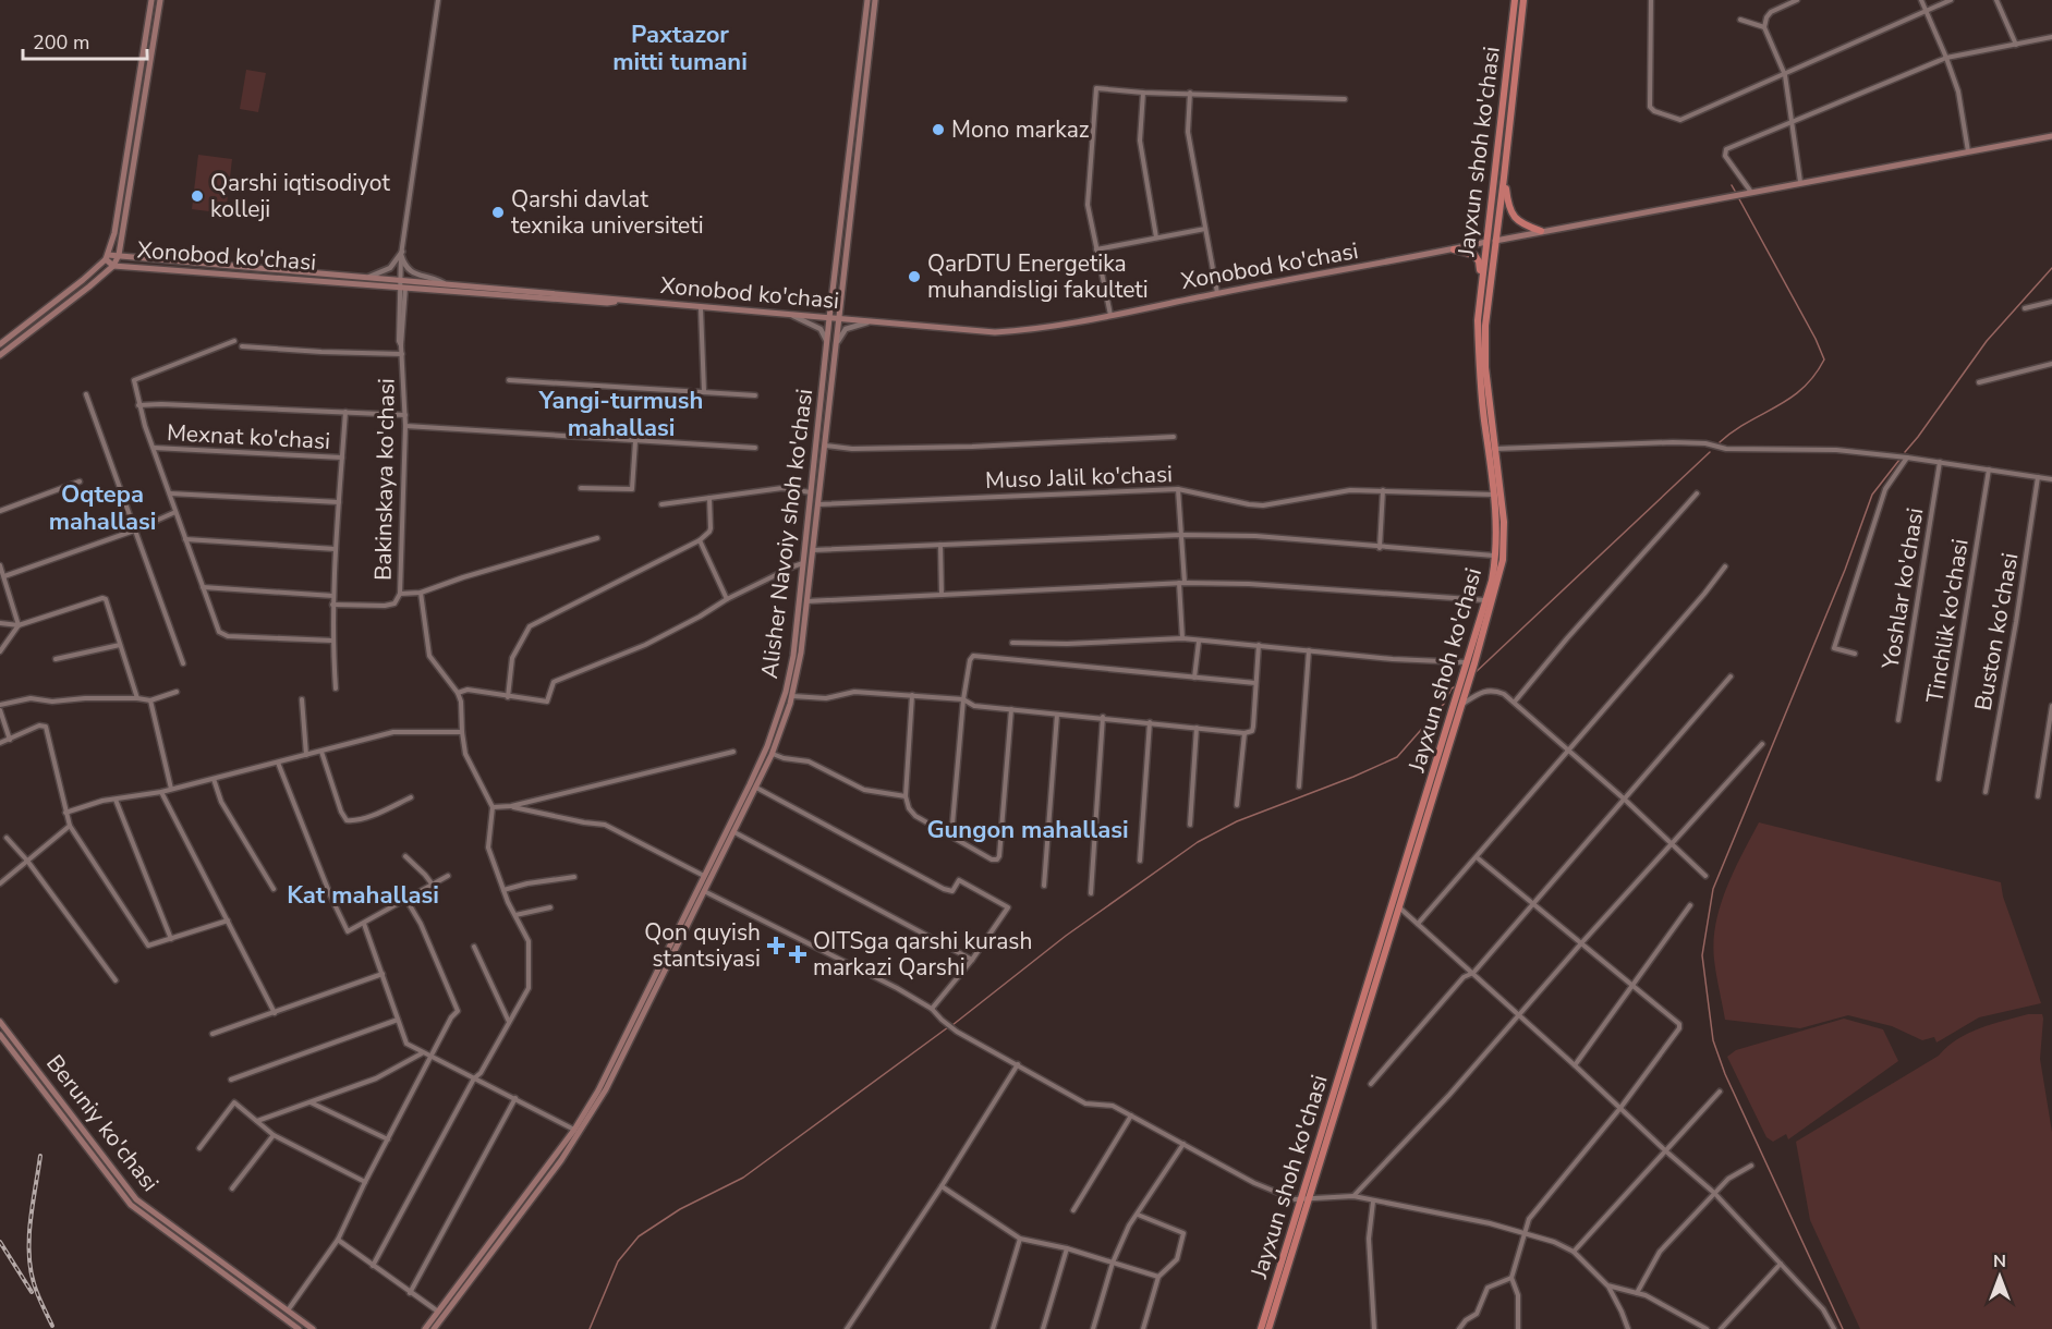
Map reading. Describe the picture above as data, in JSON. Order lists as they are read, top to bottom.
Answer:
{
  "streets": {
    "highway": ["Jayxun shoh ko'chasi"],
    "main road": ["Xonobod ko'chasi", "Alisher Navoiy shoh ko'chasi", "Beruniy ko'chasi"],
    "street": [
      "Mexnat ko'chasi",
      "Muso Jalil ko'chasi",
      "Bakinskaya ko'chasi",
      "Yoshlar ko'chasi",
      "Tinchlik ko'chasi",
      "Buston ko'chasi"
    ]
  },
  "crossings": [
    ["Jayxun shoh ko'chasi", "Xonobod ko'chasi"],
    ["Jayxun shoh ko'chasi", "Muso Jalil ko'chasi"],
    ["Xonobod ko'chasi", "Bakinskaya ko'chasi"],
    ["Xonobod ko'chasi", "Alisher Navoiy shoh ko'chasi"],
    ["Muso Jalil ko'chasi", "Alisher Navoiy shoh ko'chasi"]
  ],
  "districts": [
    "Paxtazor mitti tumani",
    "Yangi-turmush mahallasi",
    "Oqtepa mahallasi",
    "Gungon mahallasi",
    "Kat mahallasi"
  ],
  "places": {
    "other": [
      "Mono markaz",
      "Qarshi iqtisodiyot kolleji",
      "Qarshi davlat texnika universiteti",
      "QarDTU Energetika muhandisligi fakulteti"
    ],
    "health": ["Qon quyish stantsiyasi", "OITSga qarshi kurash markazi Qarshi"]
  },
  "scale_bar": "200 m",
  "north": "top"
}
